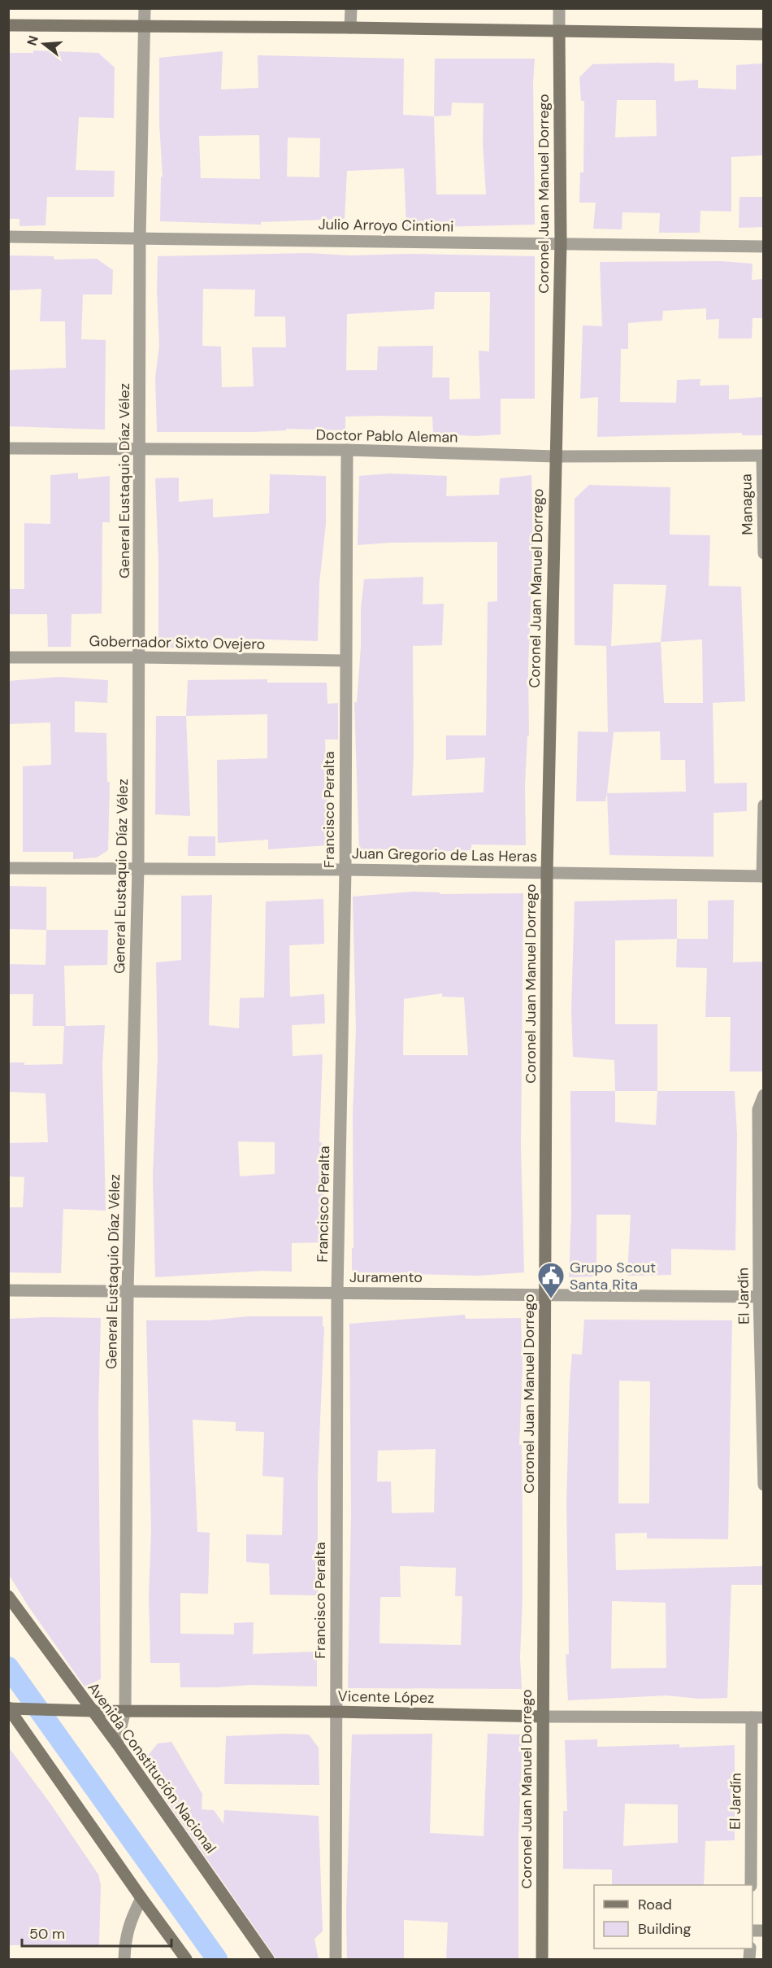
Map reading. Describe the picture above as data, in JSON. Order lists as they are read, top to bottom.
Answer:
{
  "streets": {
    "street": [
      "Coronel Juan Manuel Dorrego",
      "Julio Arroyo Cintioni",
      "Doctor Pablo Aleman",
      "General Eustaquio Díaz Vélez",
      "Managua",
      "Gobernador Sixto Ovejero",
      "Francisco Peralta",
      "Juan Gregorio de Las Heras",
      "Juramento",
      "El Jardín",
      "Vicente López",
      "Avenida Constitución Nacional"
    ]
  },
  "crossings": [
    ["Coronel Juan Manuel Dorrego", "Julio Arroyo Cintioni"],
    ["Coronel Juan Manuel Dorrego", "Doctor Pablo Aleman"],
    ["Coronel Juan Manuel Dorrego", "Juan Gregorio de Las Heras"],
    ["Coronel Juan Manuel Dorrego", "Juramento"],
    ["Coronel Juan Manuel Dorrego", "Vicente López"],
    ["Julio Arroyo Cintioni", "General Eustaquio Díaz Vélez"],
    ["Doctor Pablo Aleman", "General Eustaquio Díaz Vélez"],
    ["Doctor Pablo Aleman", "Managua"],
    ["Doctor Pablo Aleman", "Francisco Peralta"],
    ["General Eustaquio Díaz Vélez", "Gobernador Sixto Ovejero"],
    ["General Eustaquio Díaz Vélez", "Juan Gregorio de Las Heras"],
    ["General Eustaquio Díaz Vélez", "Juramento"],
    ["General Eustaquio Díaz Vélez", "Vicente López"],
    ["General Eustaquio Díaz Vélez", "Avenida Constitución Nacional"],
    ["Gobernador Sixto Ovejero", "Francisco Peralta"],
    ["Francisco Peralta", "Juan Gregorio de Las Heras"],
    ["Francisco Peralta", "Juramento"],
    ["Francisco Peralta", "Vicente López"],
    ["Juramento", "El Jardín"],
    ["El Jardín", "Vicente López"],
    ["Vicente López", "Avenida Constitución Nacional"]
  ],
  "places": {
    "public building": ["Grupo Scout Santa Rita"]
  },
  "legend": ["Road", "Building"],
  "scale_bar": "50 m",
  "north": "left"
}
